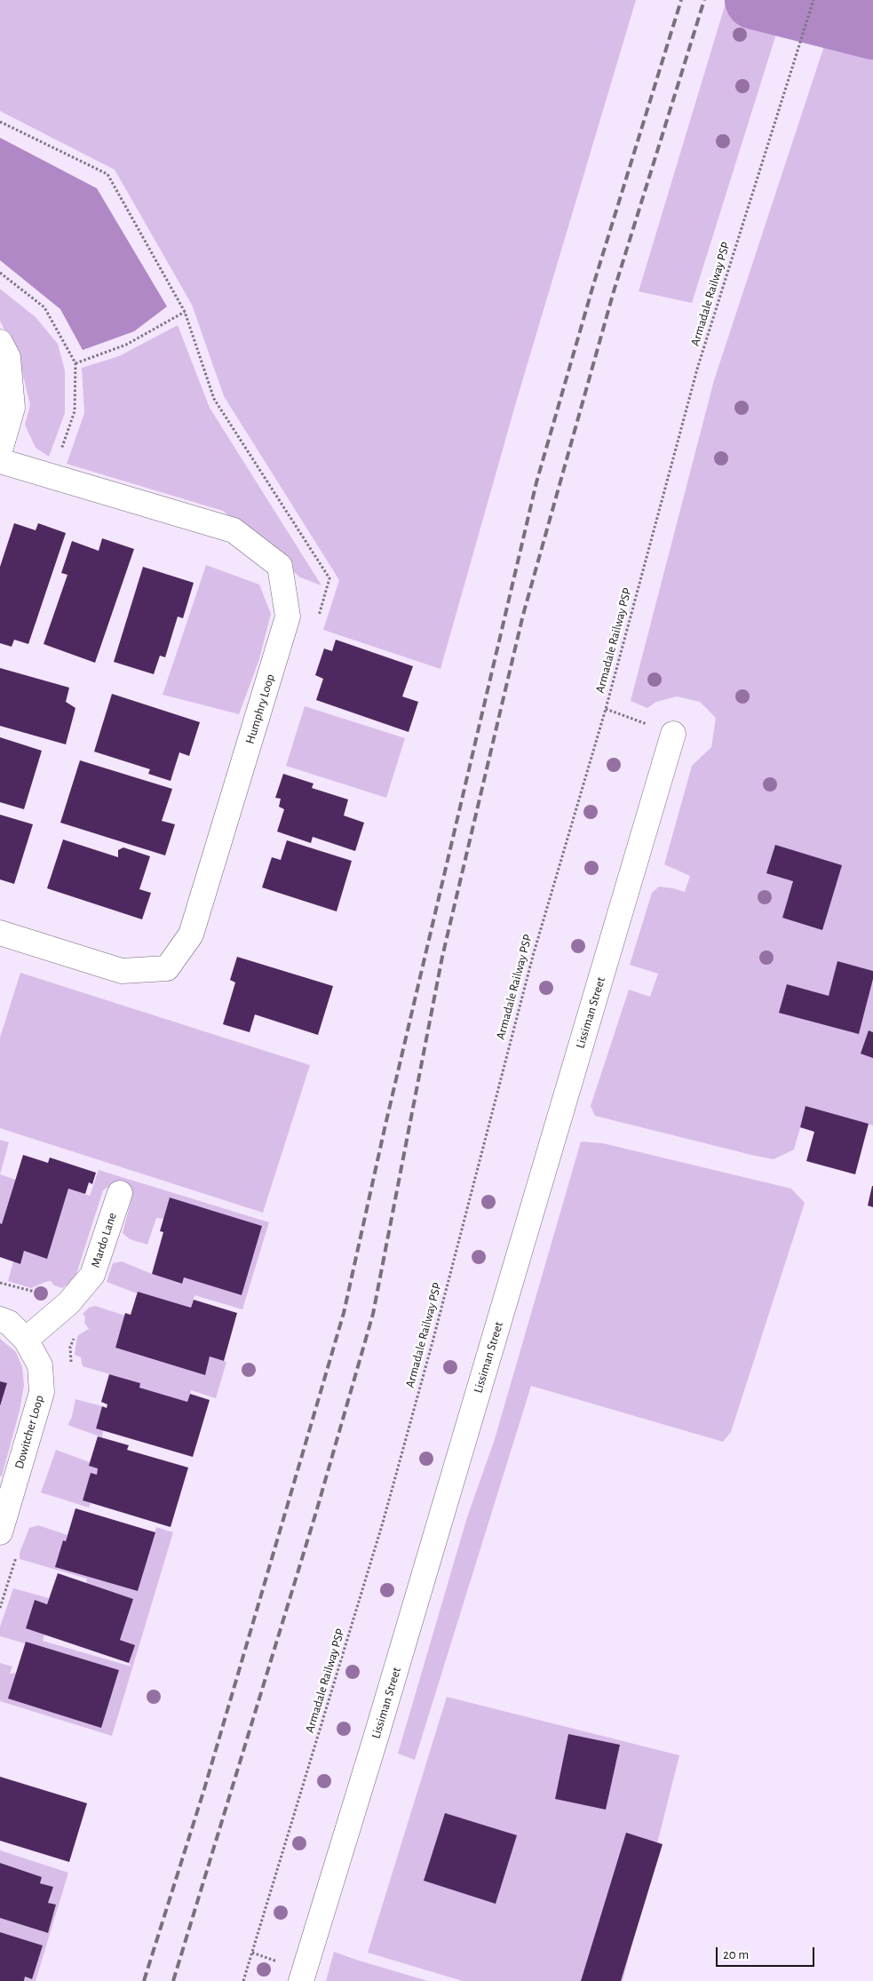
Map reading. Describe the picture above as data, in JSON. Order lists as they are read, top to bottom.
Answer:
{
  "streets": {
    "street": [
      "Humphry Loop",
      "Lissiman Street",
      "Mardo Lane",
      "Dowitcher Loop"
    ],
    "path": ["Armadale Railway PSP"]
  },
  "crossings": [
    ["Mardo Lane", "Dowitcher Loop"]
  ],
  "scale_bar": "20 m"
}
